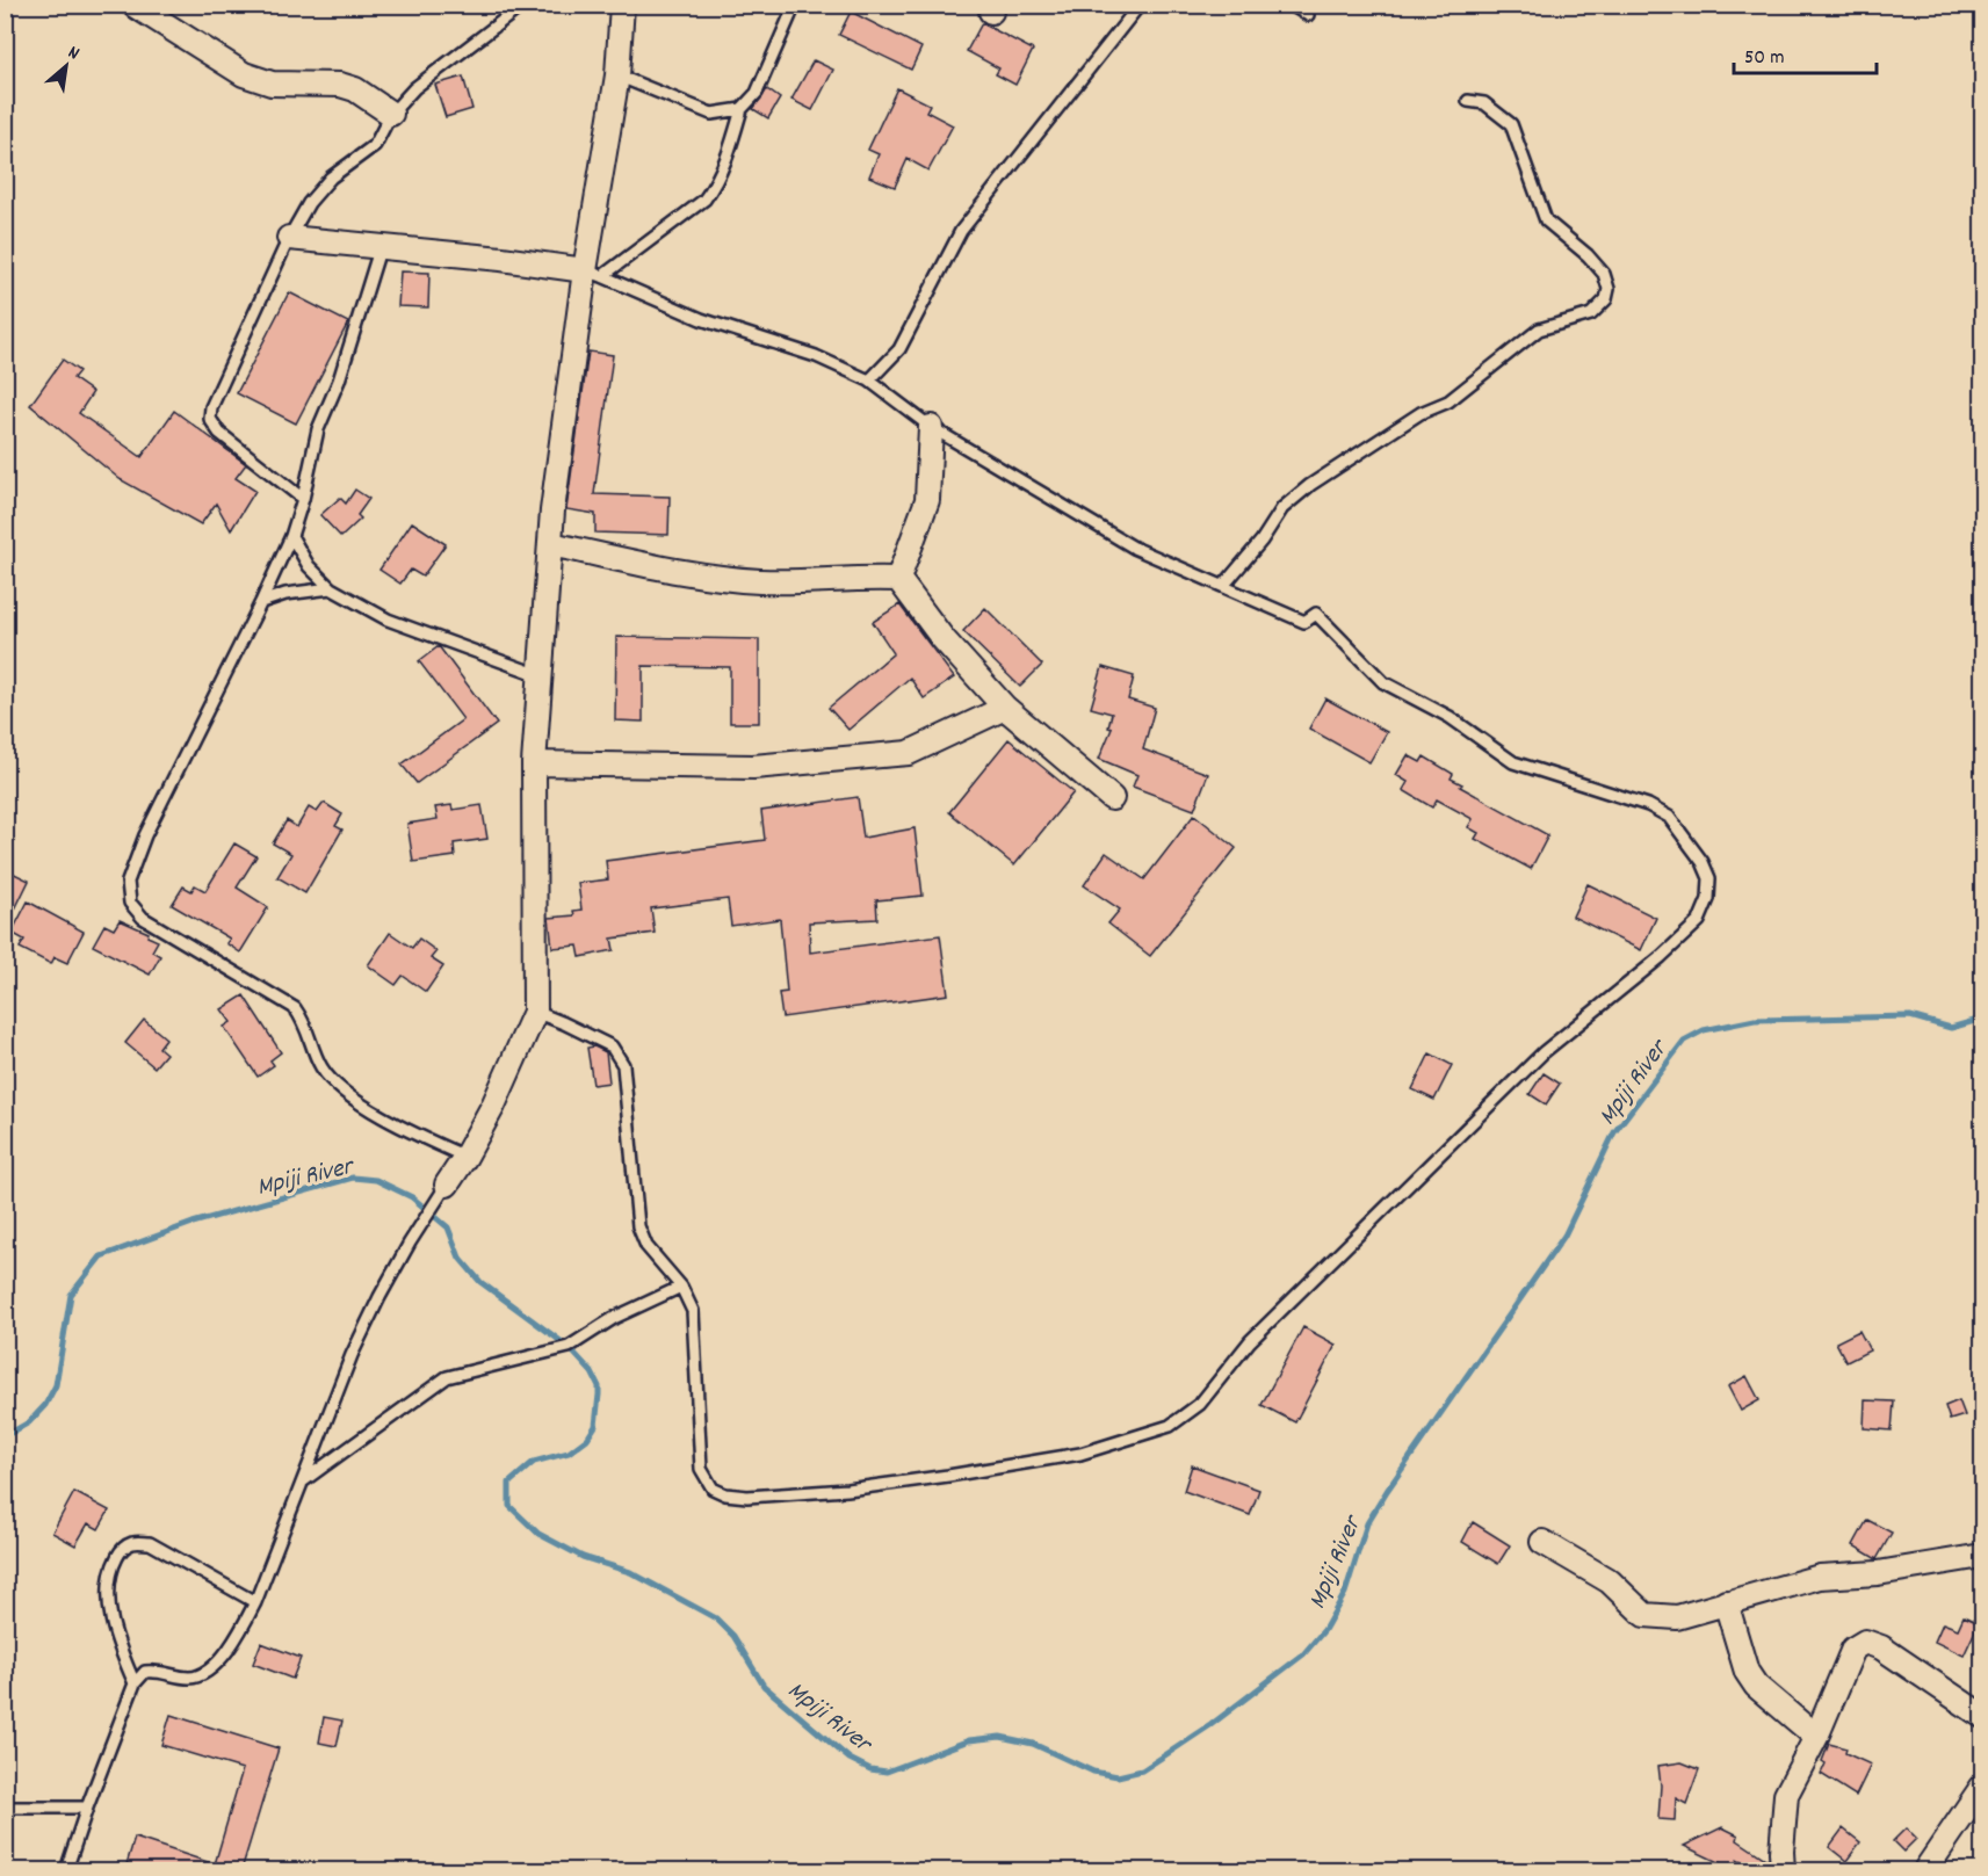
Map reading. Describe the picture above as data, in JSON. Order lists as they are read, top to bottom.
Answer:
{
  "water": ["Mpiji River"],
  "scale_bar": "50 m",
  "north": "top right"
}
